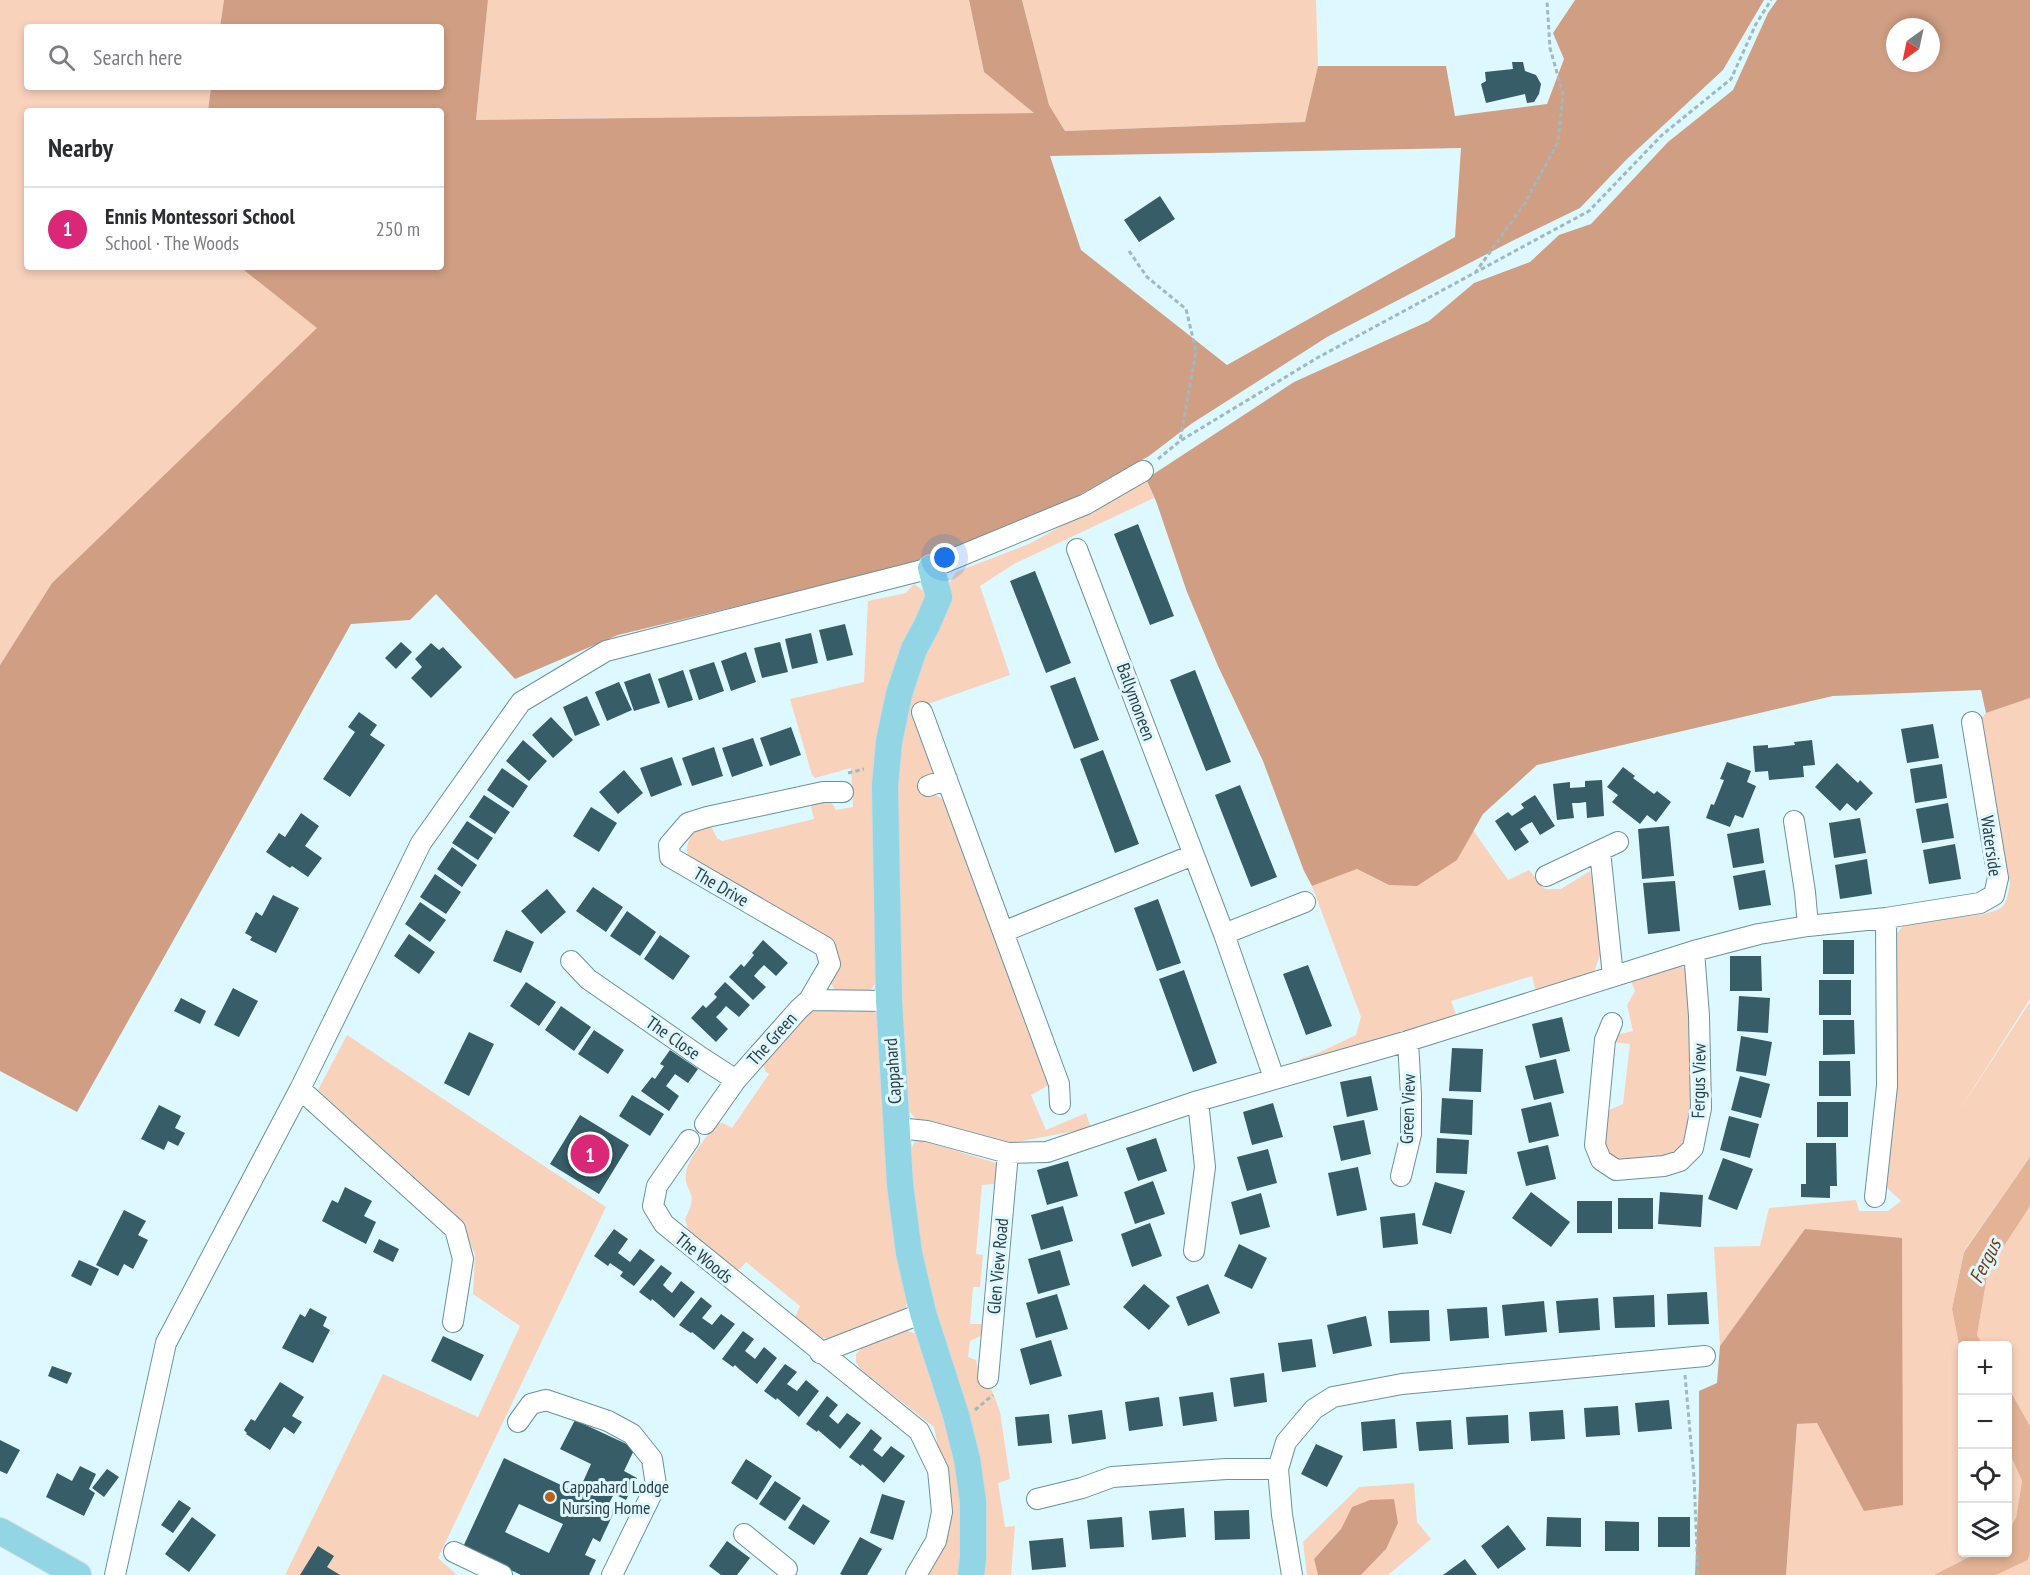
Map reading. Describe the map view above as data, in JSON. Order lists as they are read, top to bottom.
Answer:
{
  "streets": {
    "main road": ["Cappahard"],
    "street": [
      "Ballymoneen",
      "Waterside",
      "The Drive",
      "The Close",
      "The Green",
      "Fergus View",
      "Green View",
      "The Woods",
      "Glen View Road"
    ]
  },
  "crossings": [
    ["Ballymoneen", "Waterside"],
    ["Waterside", "Cappahard"],
    ["Waterside", "Fergus View"],
    ["Waterside", "Green View"],
    ["Waterside", "Glen View Road"],
    ["The Drive", "The Green"],
    ["The Close", "The Green"]
  ],
  "water": ["Fergus"],
  "places": ["Cappahard Lodge Nursing Home"],
  "north": "bottom left",
  "page": {
    "search": "Search here",
    "heading": "Nearby",
    "list": [
      {
        "mark": "1",
        "name": "Ennis Montessori School",
        "note": "School · The Woods",
        "value": "250 m"
      }
    ],
    "pins": "1",
    "map_buttons": ["+", "−"]
  }
}
